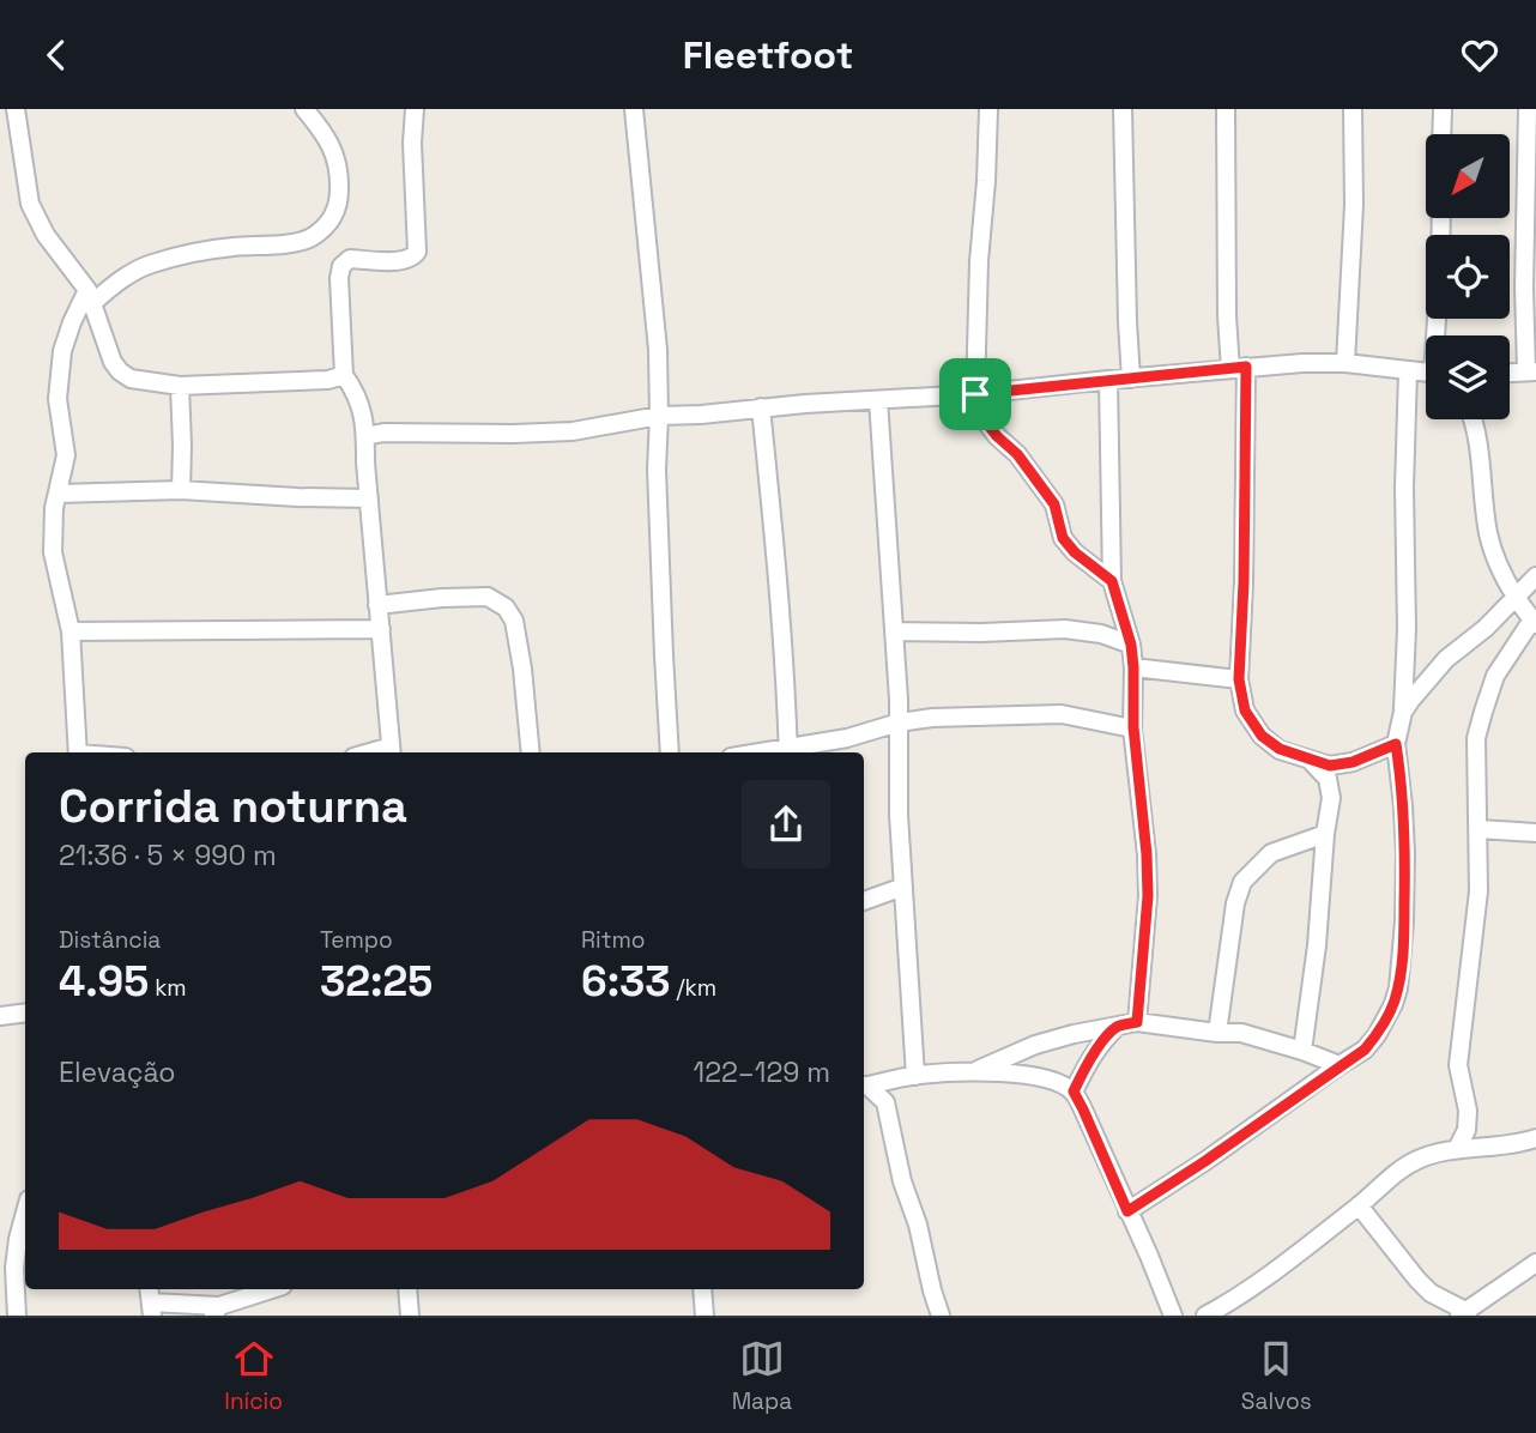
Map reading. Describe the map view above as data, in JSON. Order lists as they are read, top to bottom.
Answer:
{
  "north": "bottom left",
  "page": {
    "header": "Fleetfoot",
    "heading": ["Corrida noturna", "21:36 · 5 × 990 m"],
    "stats": [
      ["Distância", "4.95 km"],
      ["Tempo", "32:25"],
      ["Ritmo", "6:33 /km"]
    ],
    "chart": ["Elevação", "122–129 m"],
    "tabs": ["Início", "Mapa", "Salvos"]
  }
}
